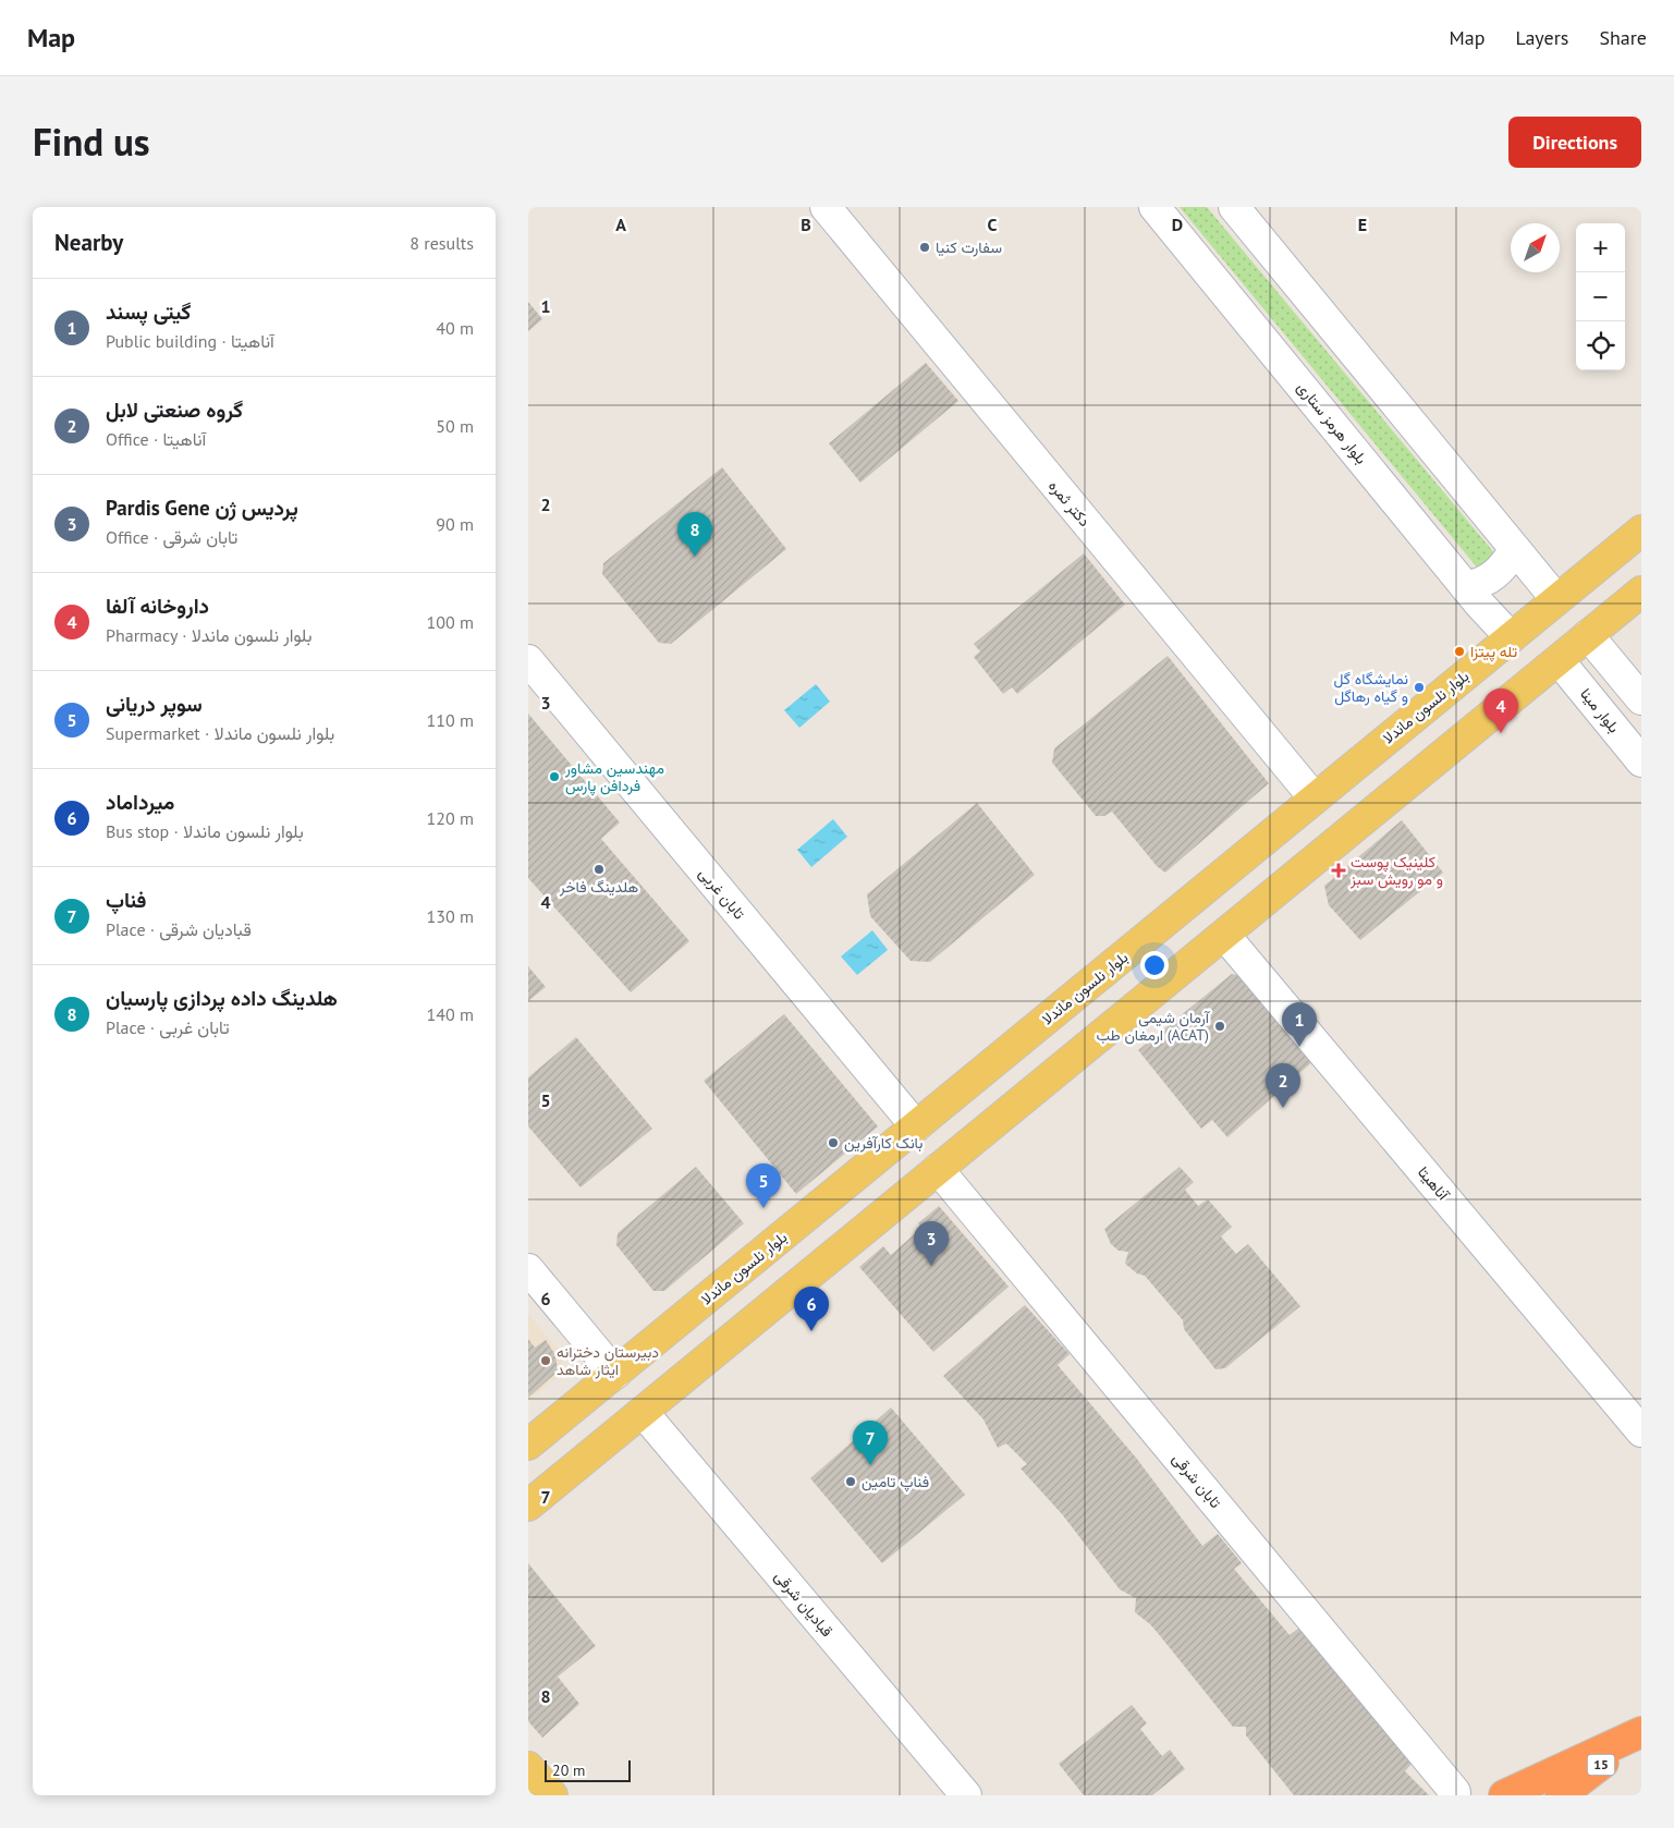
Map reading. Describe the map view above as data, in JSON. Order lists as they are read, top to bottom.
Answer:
{
  "streets": {
    "highway": ["15"],
    "main road": ["بلوار نلسون ماندلا"],
    "street": [
      "بلوار هرمز ستاری",
      "دکتر ثمره",
      "بلوار مینا",
      "تابان غربی",
      "آناهیتا",
      "تابان شرقی",
      "قبادیان شرقی"
    ]
  },
  "crossings": [
    ["بلوار هرمز ستاری", "بلوار نلسون ماندلا"],
    ["دکتر ثمره", "بلوار نلسون ماندلا"],
    ["بلوار نلسون ماندلا", "تابان غربی"]
  ],
  "places": {
    "other": [
      "سفارت کنیا",
      "تله پیتزا",
      "نمایشگاه گل و گیاه رهاگل",
      "مهندسین مشاور فردافن پارس",
      "هلدینگ فاخر",
      "آرمان شیمی ارمغان طب (ACAT)",
      "بانک کارآفرین",
      "دبیرستان دخترانه ایثار شاهد",
      "فناپ تامین"
    ],
    "health": ["کلینیک پوست و مو رویش سبز"]
  },
  "scale_bar": "20 m",
  "north": "top right",
  "page": {
    "header": "Map",
    "nav": ["Map", "Layers", "Share"],
    "title": "Find us",
    "buttons": "Directions",
    "heading": ["Nearby", "8 results"],
    "map_buttons": ["+", "−"],
    "list": [
      {
        "mark": "1",
        "name": "گیتی پسند",
        "note": "Public building · آناهیتا",
        "value": "40 m"
      },
      {
        "mark": "2",
        "name": "گروه صنعتی لابل",
        "note": "Office · آناهیتا",
        "value": "50 m"
      },
      {
        "mark": "3",
        "name": "Pardis Gene پردیس ژن",
        "note": "Office · تابان شرقی",
        "value": "90 m"
      },
      {
        "mark": "4",
        "name": "داروخانه آلفا",
        "note": "Pharmacy · بلوار نلسون ماندلا",
        "value": "100 m"
      },
      {
        "mark": "5",
        "name": "سوپر دریانی",
        "note": "Supermarket · بلوار نلسون ماندلا",
        "value": "110 m"
      },
      {
        "mark": "6",
        "name": "میرداماد",
        "note": "Bus stop · بلوار نلسون ماندلا",
        "value": "120 m"
      },
      {
        "mark": "7",
        "name": "فناپ",
        "note": "Place · قبادیان شرقی",
        "value": "130 m"
      },
      {
        "mark": "8",
        "name": "هلدینگ داده پردازی پارسیان",
        "note": "Place · تابان غربی",
        "value": "140 m"
      }
    ],
    "pins": [
      "8",
      "4",
      "1",
      "2",
      "5",
      "3",
      "6",
      "7"
    ],
    "scale": "20 m"
  },
  "grid": {
    "columns": [
      "A",
      "B",
      "C",
      "D",
      "E"
    ],
    "rows": [
      "1",
      "2",
      "3",
      "4",
      "5",
      "6",
      "7",
      "8"
    ]
  }
}
